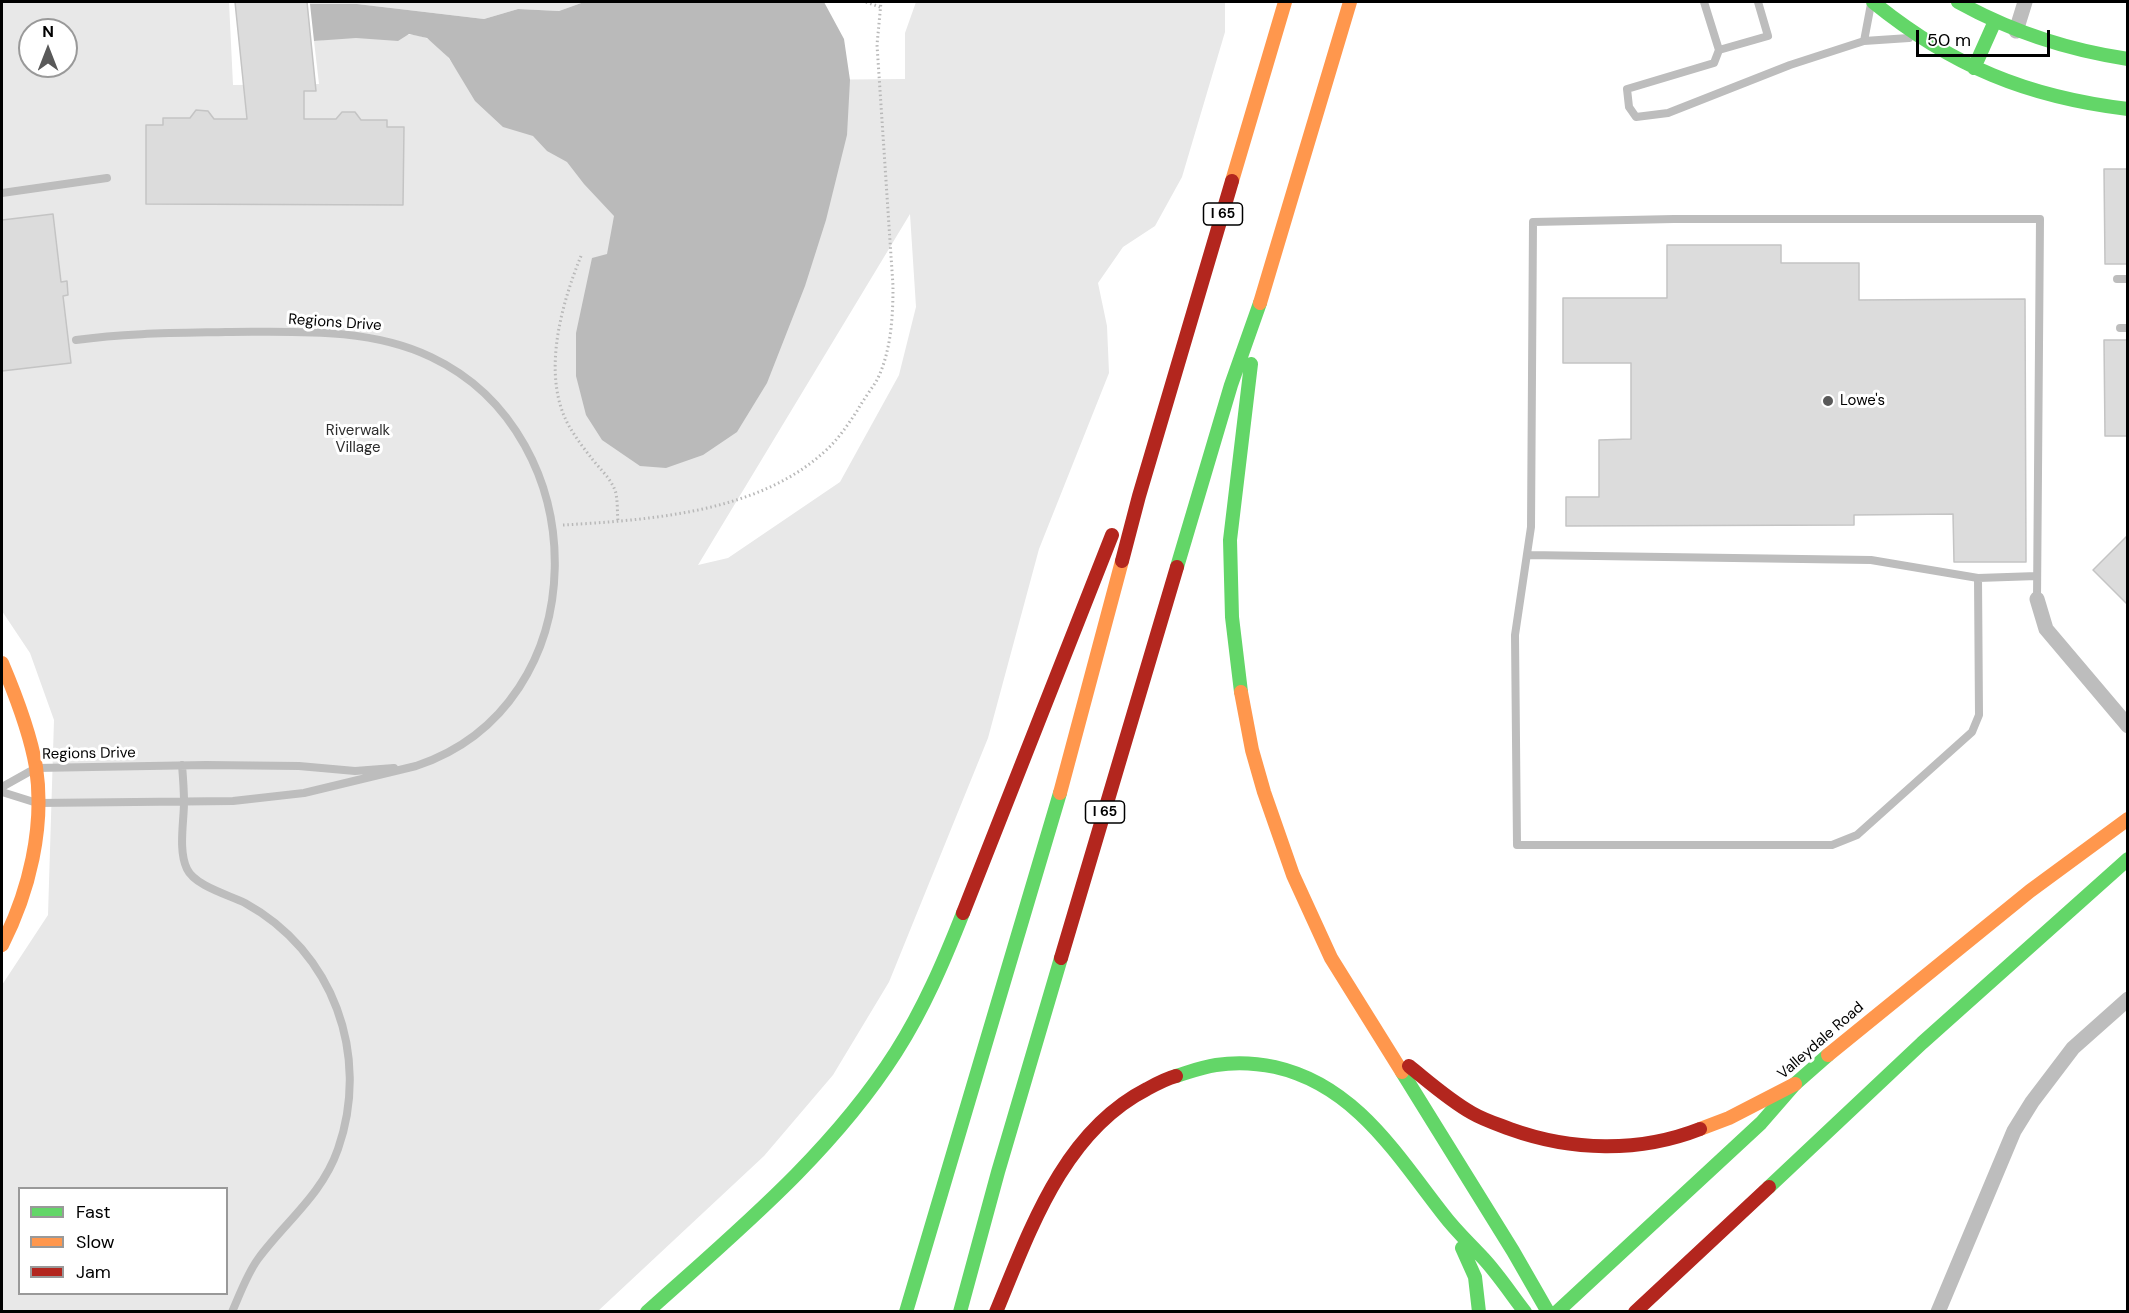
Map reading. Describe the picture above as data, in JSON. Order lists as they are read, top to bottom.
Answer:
{
  "streets": {
    "main road": ["I 65", "Valleydale Road"],
    "lane": ["Regions Drive"]
  },
  "parks": ["Riverwalk Village"],
  "places": ["Lowe's"],
  "legend": ["Fast", "Slow", "Jam"],
  "scale_bar": "50 m",
  "north": "top"
}
